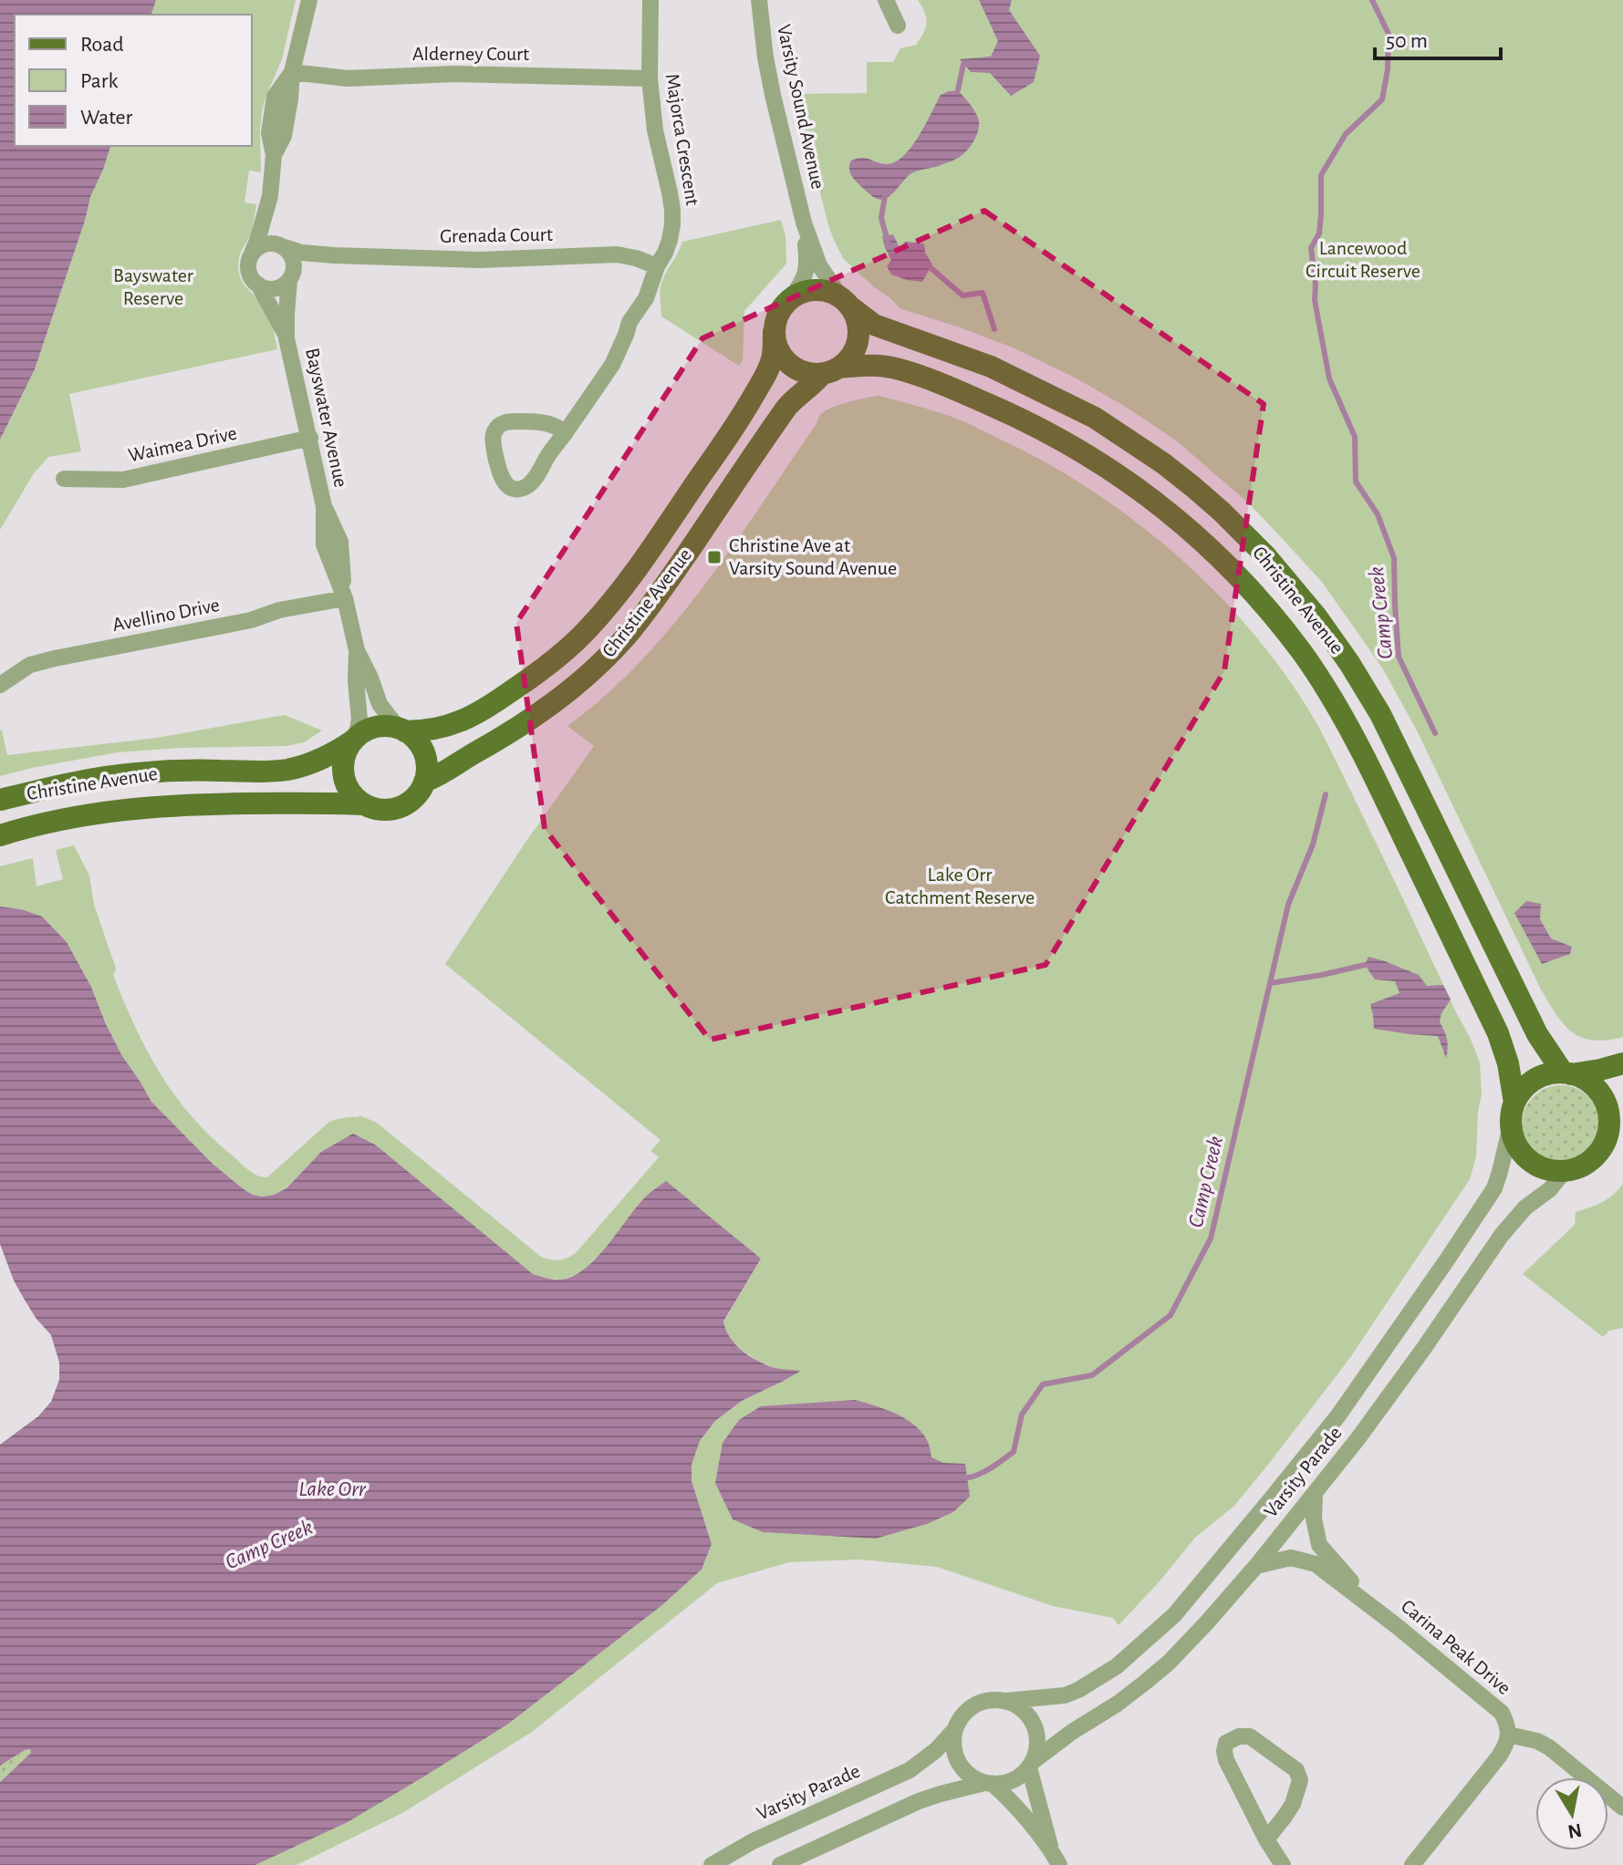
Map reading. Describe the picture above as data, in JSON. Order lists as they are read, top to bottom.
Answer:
{
  "streets": {
    "main road": ["Christine Avenue"],
    "street": [
      "Alderney Court",
      "Varsity Sound Avenue",
      "Majorca Crescent",
      "Grenada Court",
      "Bayswater Avenue",
      "Waimea Drive",
      "Avellino Drive",
      "Varsity Parade",
      "Carina Peak Drive"
    ]
  },
  "crossings": [
    ["Alderney Court", "Majorca Crescent"],
    ["Alderney Court", "Bayswater Avenue"],
    ["Varsity Sound Avenue", "Christine Avenue"],
    ["Majorca Crescent", "Grenada Court"],
    ["Grenada Court", "Bayswater Avenue"],
    ["Bayswater Avenue", "Waimea Drive"],
    ["Bayswater Avenue", "Christine Avenue"],
    ["Bayswater Avenue", "Avellino Drive"],
    ["Christine Avenue", "Varsity Parade"],
    ["Varsity Parade", "Carina Peak Drive"]
  ],
  "water": ["Camp Creek", "Lake Orr"],
  "parks": ["Lancewood Circuit Reserve", "Bayswater Reserve", "Lake Orr Catchment Reserve"],
  "places": {
    "transit": ["Christine Ave at Varsity Sound Avenue"]
  },
  "legend": ["Road", "Park", "Water"],
  "scale_bar": "50 m",
  "north": "bottom"
}
